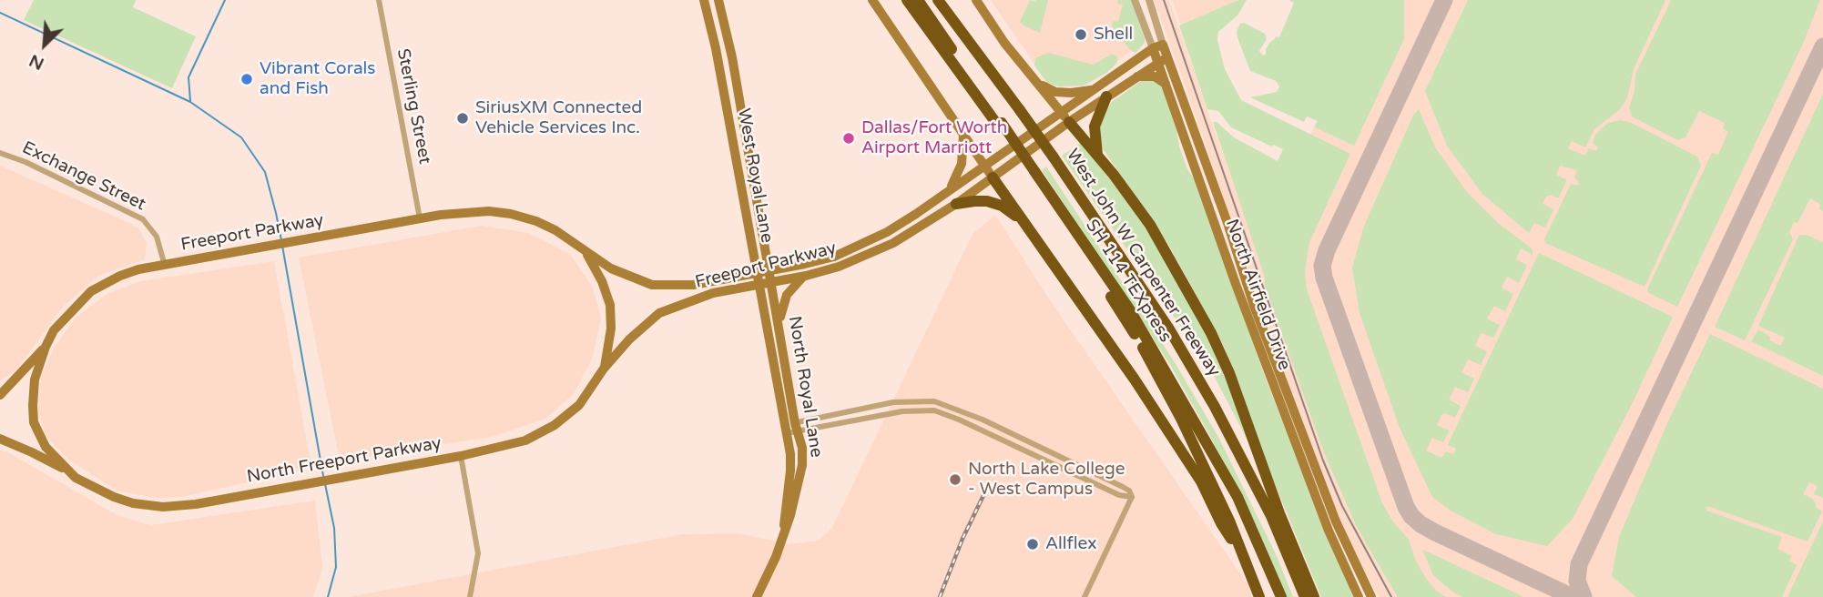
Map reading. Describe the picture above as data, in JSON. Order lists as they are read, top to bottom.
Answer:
{
  "streets": {
    "highway": ["West John W Carpenter Freeway", "SH 114 TEXpress"],
    "main road": [
      "West Royal Lane",
      "Freeport Parkway",
      "North Airfield Drive",
      "North Royal Lane",
      "North Freeport Parkway"
    ],
    "street": ["Sterling Street", "Exchange Street"]
  },
  "crossings": [
    ["Sterling Street", "Freeport Parkway"],
    ["West Royal Lane", "Freeport Parkway"],
    ["West Royal Lane", "North Royal Lane"],
    ["Exchange Street", "Freeport Parkway"],
    ["Freeport Parkway", "North Airfield Drive"],
    ["Freeport Parkway", "North Royal Lane"],
    ["Freeport Parkway", "North Freeport Parkway"]
  ],
  "places": [
    "Shell",
    "Vibrant Corals and Fish",
    "SiriusXM Connected Vehicle Services Inc.",
    "Dallas/Fort Worth Airport Marriott",
    "North Lake College - West Campus",
    "Allflex"
  ],
  "north": "bottom left"
}
